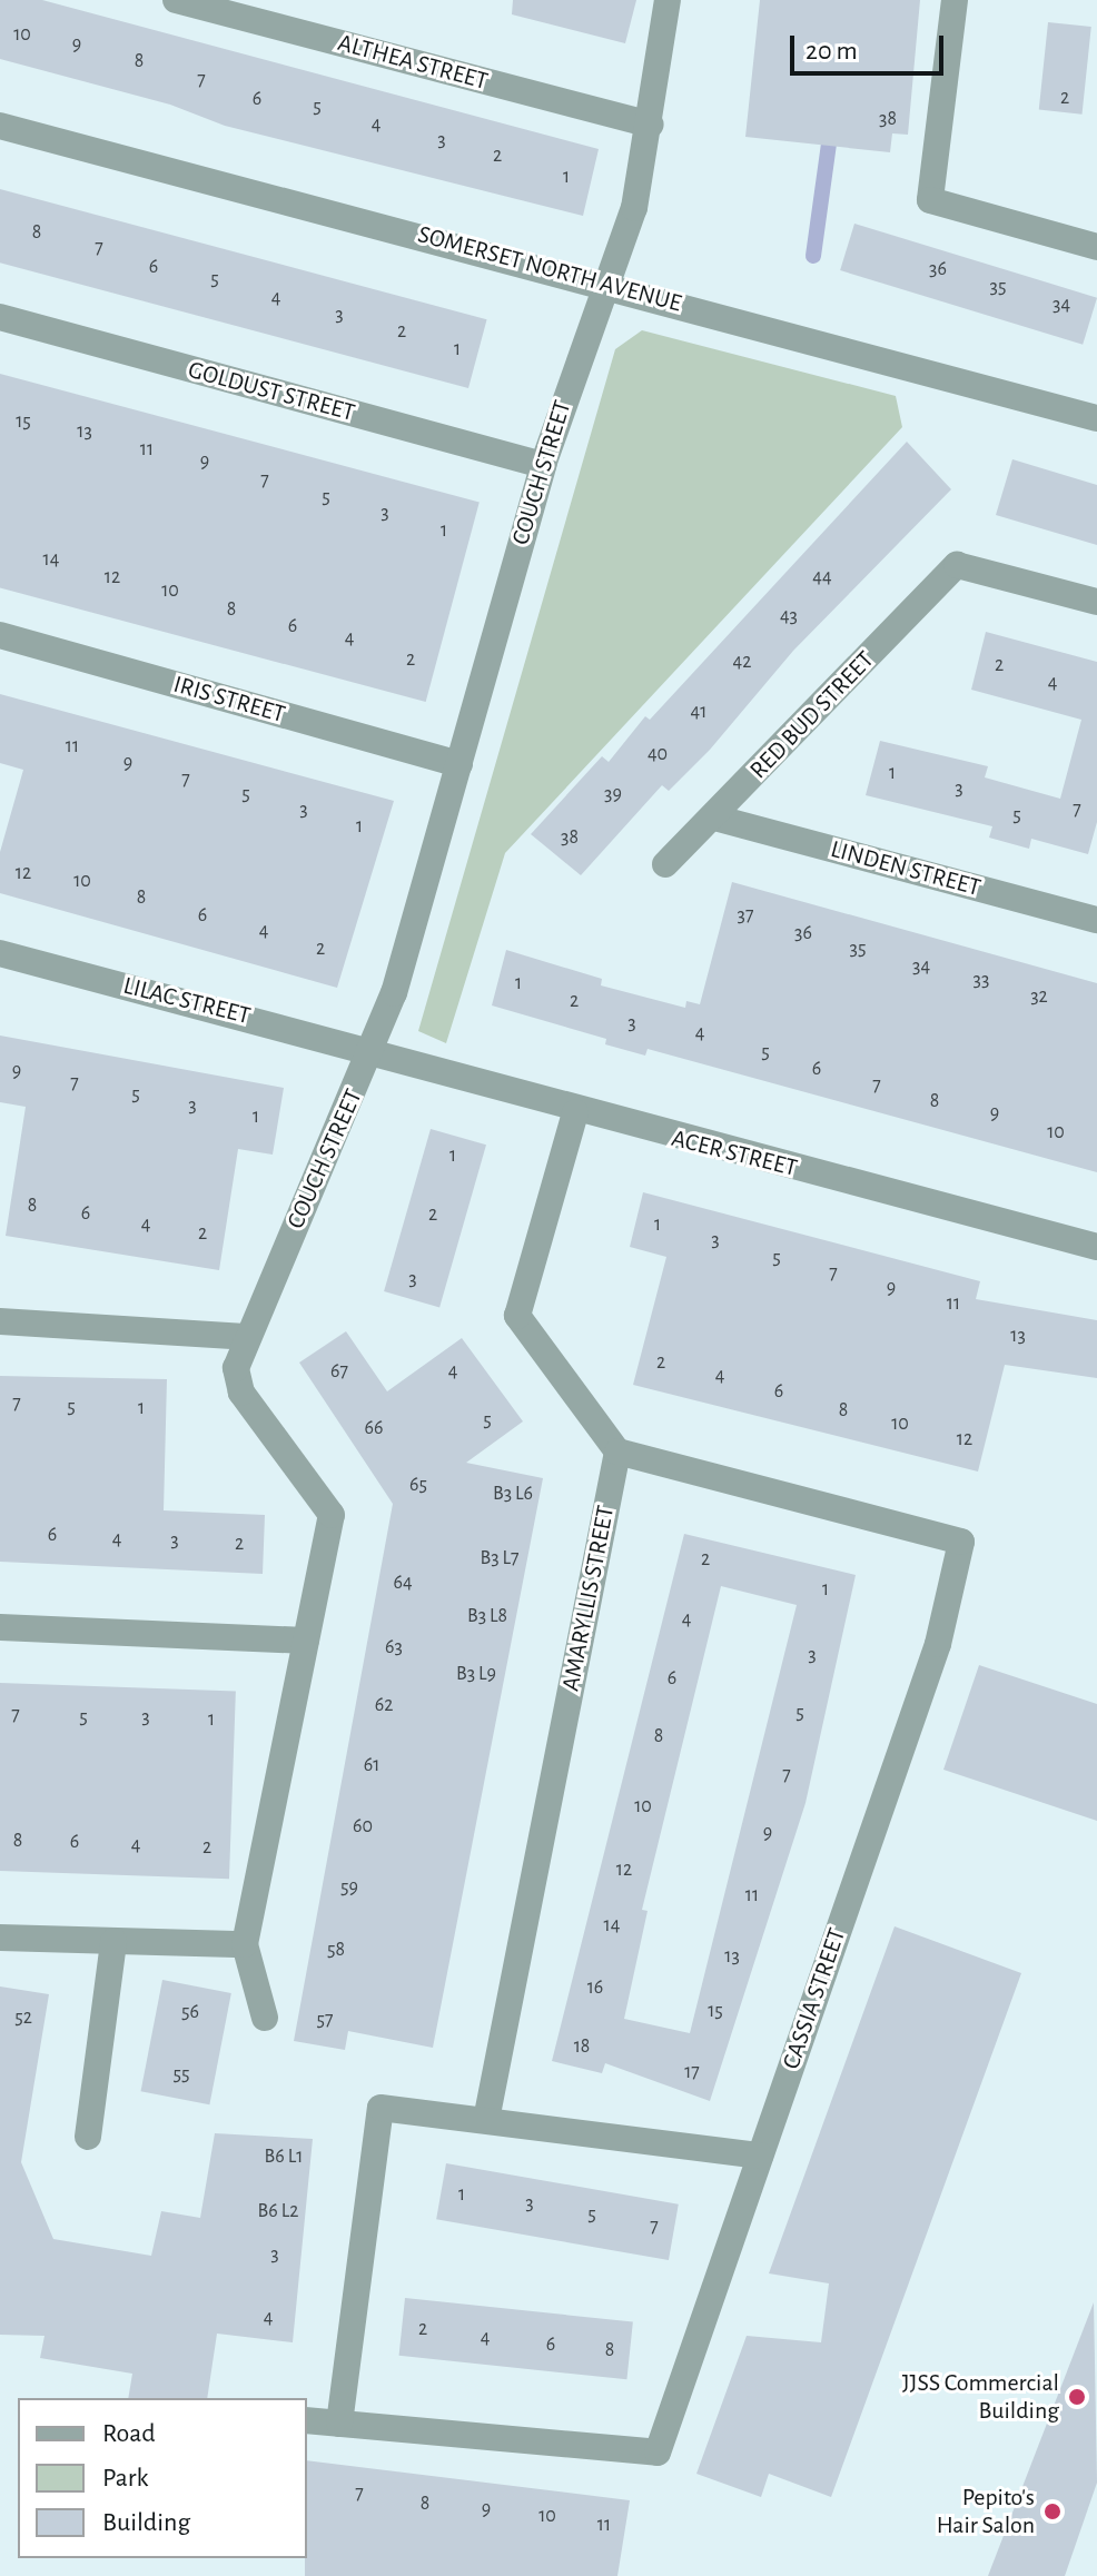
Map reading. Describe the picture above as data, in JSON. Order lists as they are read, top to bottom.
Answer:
{
  "streets": {
    "street": [
      "ALTHEA STREET",
      "SOMERSET NORTH AVENUE",
      "GOLDUST STREET",
      "COUCH STREET",
      "IRIS STREET",
      "RED BUD STREET",
      "LINDEN STREET",
      "LILAC STREET",
      "ACER STREET",
      "AMARYLLIS STREET",
      "CASSIA STREET"
    ]
  },
  "crossings": [
    ["ALTHEA STREET", "COUCH STREET"],
    ["SOMERSET NORTH AVENUE", "COUCH STREET"],
    ["GOLDUST STREET", "COUCH STREET"],
    ["COUCH STREET", "IRIS STREET"],
    ["COUCH STREET", "LILAC STREET"],
    ["COUCH STREET", "ACER STREET"],
    ["RED BUD STREET", "LINDEN STREET"],
    ["LILAC STREET", "ACER STREET"],
    ["AMARYLLIS STREET", "CASSIA STREET"]
  ],
  "places": ["JJSS Commercial Building", "Pepito's Hair Salon"],
  "house_numbers": [
    "10",
    "9",
    "8",
    "7",
    "2",
    "6",
    "5",
    "38",
    "4",
    "3",
    "2",
    "1",
    "8",
    "7",
    "6",
    "36",
    "5",
    "35",
    "4",
    "34",
    "3",
    "2",
    "1",
    "15",
    "13",
    "11",
    "9",
    "7",
    "5",
    "3",
    "1",
    "14",
    "12",
    "44",
    "10",
    "8",
    "43",
    "6",
    "4",
    "2",
    "42",
    "2",
    "4",
    "41",
    "11",
    "40",
    "9",
    "1",
    "7",
    "3",
    "5",
    "39",
    "3",
    "7",
    "5",
    "1",
    "38",
    "12",
    "10",
    "8",
    "6",
    "37",
    "4",
    "36",
    "2",
    "35",
    "34",
    "33",
    "1",
    "32",
    "2",
    "3",
    "4",
    "5",
    "6",
    "9",
    "7",
    "7",
    "5",
    "8",
    "3",
    "9",
    "1",
    "10",
    "1",
    "8",
    "6",
    "2",
    "4",
    "1",
    "2",
    "3",
    "5",
    "7",
    "3",
    "9",
    "11",
    "13",
    "2",
    "67",
    "4",
    "4",
    "6",
    "7",
    "5",
    "1",
    "8",
    "5",
    "10",
    "66",
    "12",
    "65",
    "B3 L6",
    "6",
    "4",
    "3",
    "2",
    "B3 L7",
    "2",
    "64",
    "1",
    "B3 L8",
    "4",
    "63",
    "3",
    "B3 L9",
    "6",
    "62",
    "5",
    "7",
    "5",
    "3",
    "1",
    "8",
    "61",
    "7",
    "10",
    "60",
    "9",
    "8",
    "6",
    "4",
    "2",
    "12",
    "59",
    "11",
    "14",
    "58",
    "13",
    "16",
    "15",
    "56",
    "52",
    "57",
    "18",
    "17",
    "55",
    "B6 L1",
    "1",
    "3",
    "B6 L2",
    "5",
    "7",
    "3",
    "4",
    "2",
    "4",
    "6",
    "8",
    "7",
    "8",
    "9",
    "10",
    "11"
  ],
  "legend": ["Road", "Park", "Building"],
  "scale_bar": "20 m"
}
